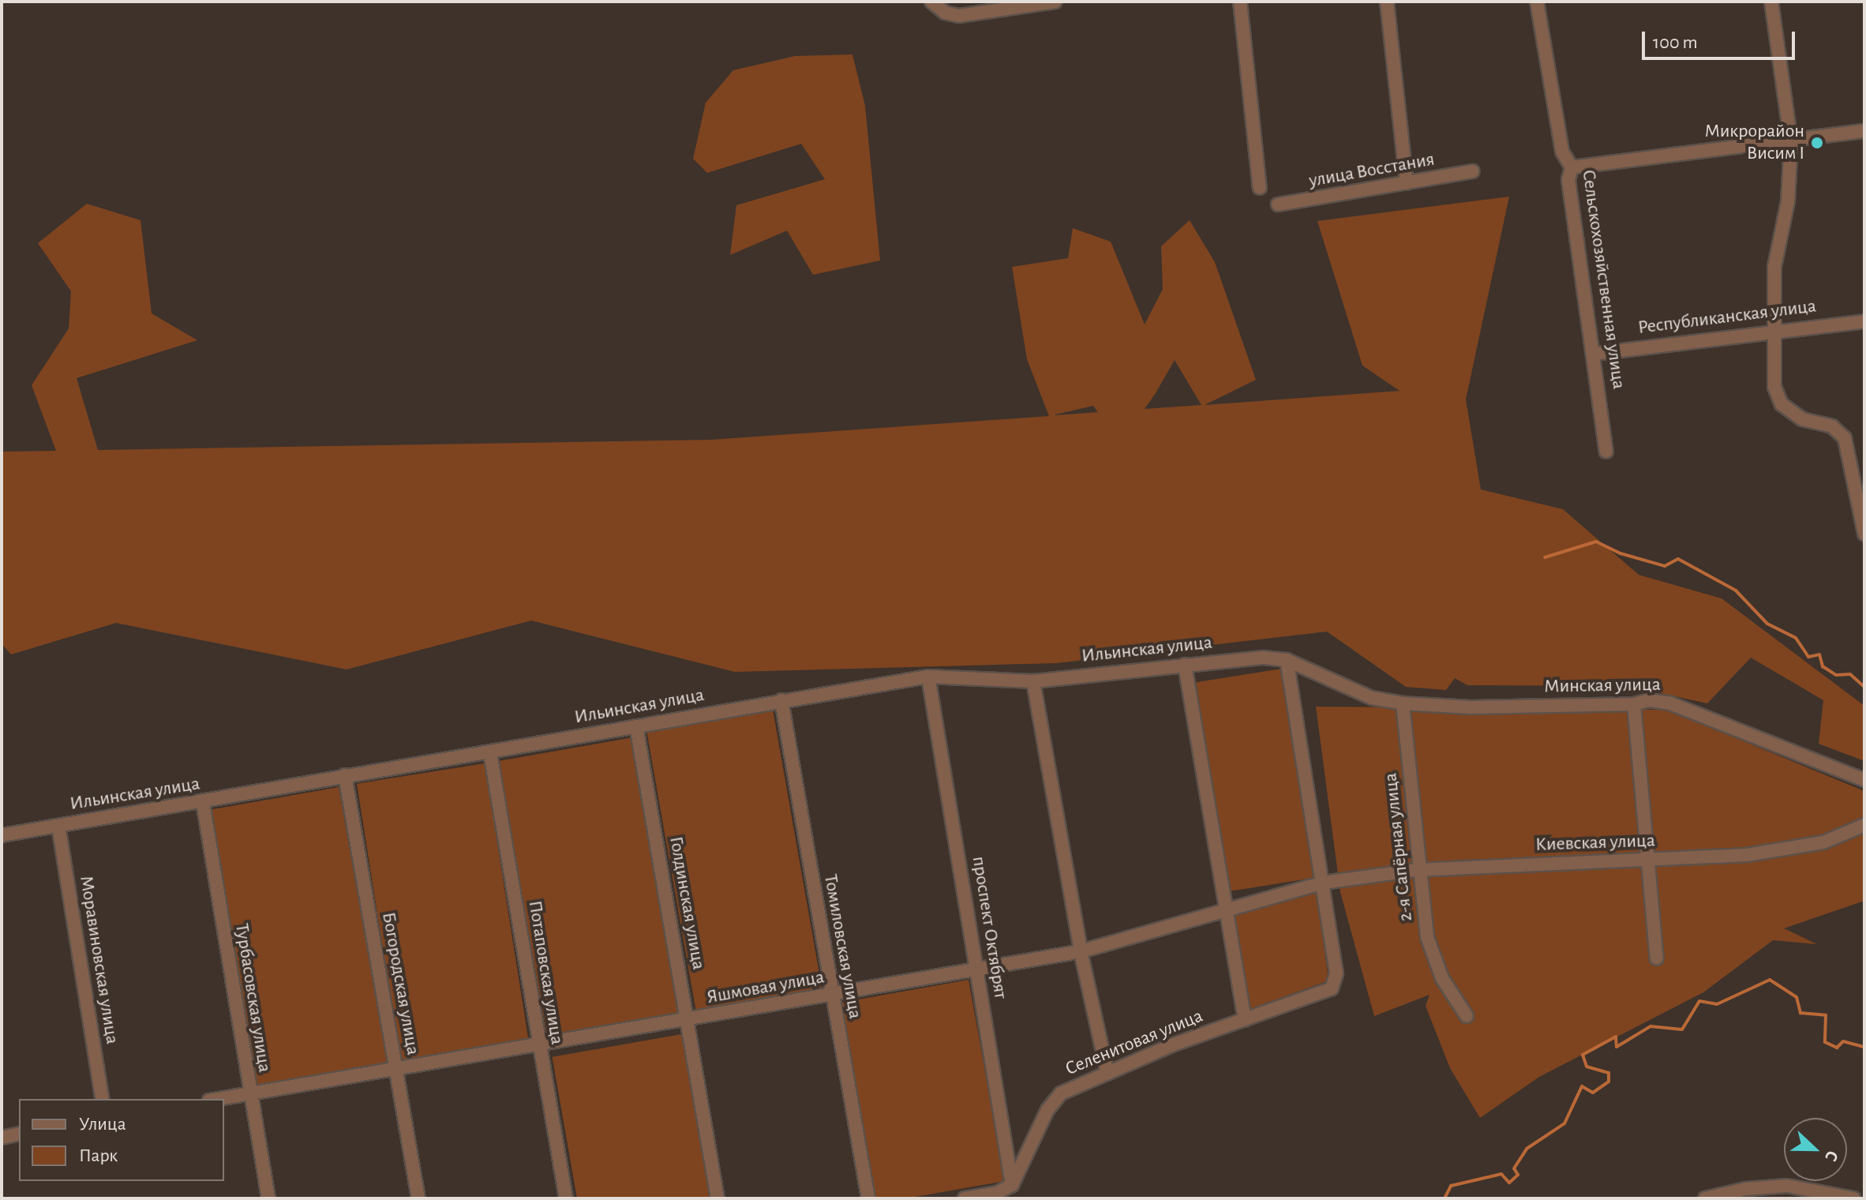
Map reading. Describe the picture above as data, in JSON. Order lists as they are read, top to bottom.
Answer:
{
  "streets": {
    "street": [
      "улица Восстания",
      "Сельскохозяйственная улица",
      "Республиканская улица",
      "Ильинская улица",
      "Минская улица",
      "Киевская улица",
      "2-я Сапёрная улица",
      "Голдинская улица",
      "проспект Октябрят",
      "Томиловская улица",
      "Моравиновская улица",
      "Потаповская улица",
      "Богородская улица",
      "Яшмовая улица",
      "Турбасовская улица",
      "Селенитовая улица"
    ]
  },
  "crossings": [
    ["Сельскохозяйственная улица", "Республиканская улица"],
    ["Ильинская улица", "Минская улица"],
    ["Ильинская улица", "Голдинская улица"],
    ["Ильинская улица", "проспект Октябрят"],
    ["Ильинская улица", "Томиловская улица"],
    ["Ильинская улица", "Моравиновская улица"],
    ["Ильинская улица", "Потаповская улица"],
    ["Ильинская улица", "Богородская улица"],
    ["Ильинская улица", "Турбасовская улица"],
    ["Минская улица", "2-я Сапёрная улица"],
    ["Киевская улица", "2-я Сапёрная улица"],
    ["Киевская улица", "Яшмовая улица"],
    ["Киевская улица", "Селенитовая улица"],
    ["Голдинская улица", "Яшмовая улица"],
    ["проспект Октябрят", "Яшмовая улица"],
    ["проспект Октябрят", "Селенитовая улица"],
    ["Томиловская улица", "Яшмовая улица"],
    ["Потаповская улица", "Яшмовая улица"],
    ["Богородская улица", "Яшмовая улица"],
    ["Яшмовая улица", "Турбасовская улица"],
    ["Яшмовая улица", "Селенитовая улица"]
  ],
  "places": ["Микрорайон Висим I"],
  "legend": ["Улица", "Парк"],
  "scale_bar": "100 m",
  "north": "right"
}
